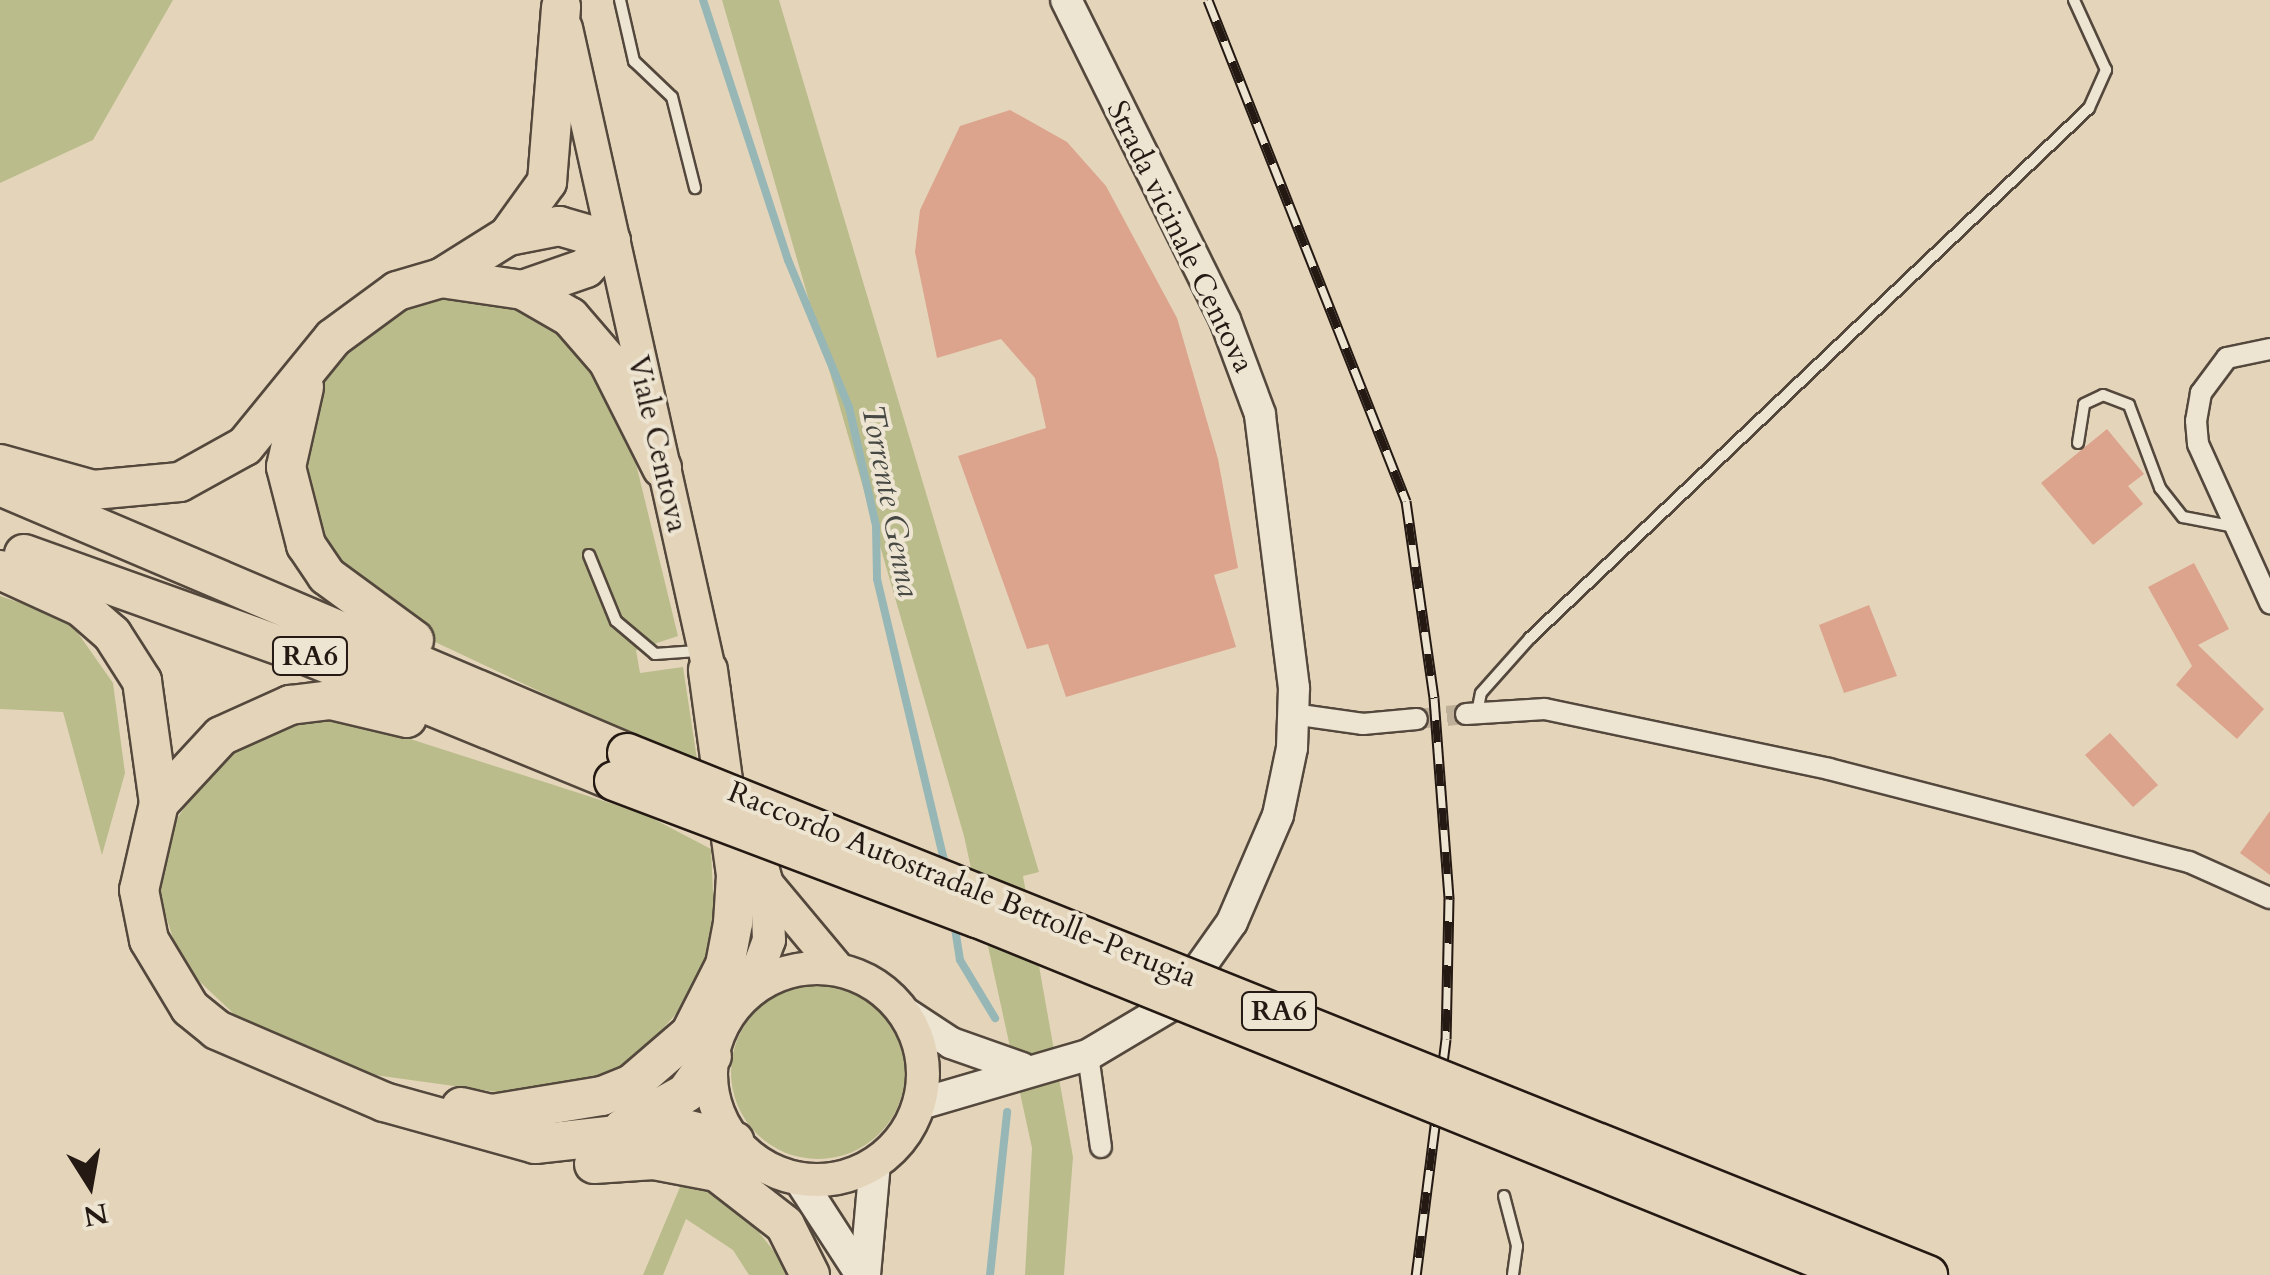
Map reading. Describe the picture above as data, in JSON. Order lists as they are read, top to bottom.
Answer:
{
  "streets": {
    "highway": ["RA6", "Raccordo Autostradale Bettolle-Perugia"],
    "main road": ["Viale Centova"],
    "street": ["Strada vicinale Centova"]
  },
  "crossings": [
    ["RA6", "Raccordo Autostradale Bettolle-Perugia"]
  ],
  "water": ["Torrente Genna"],
  "north": "bottom"
}
